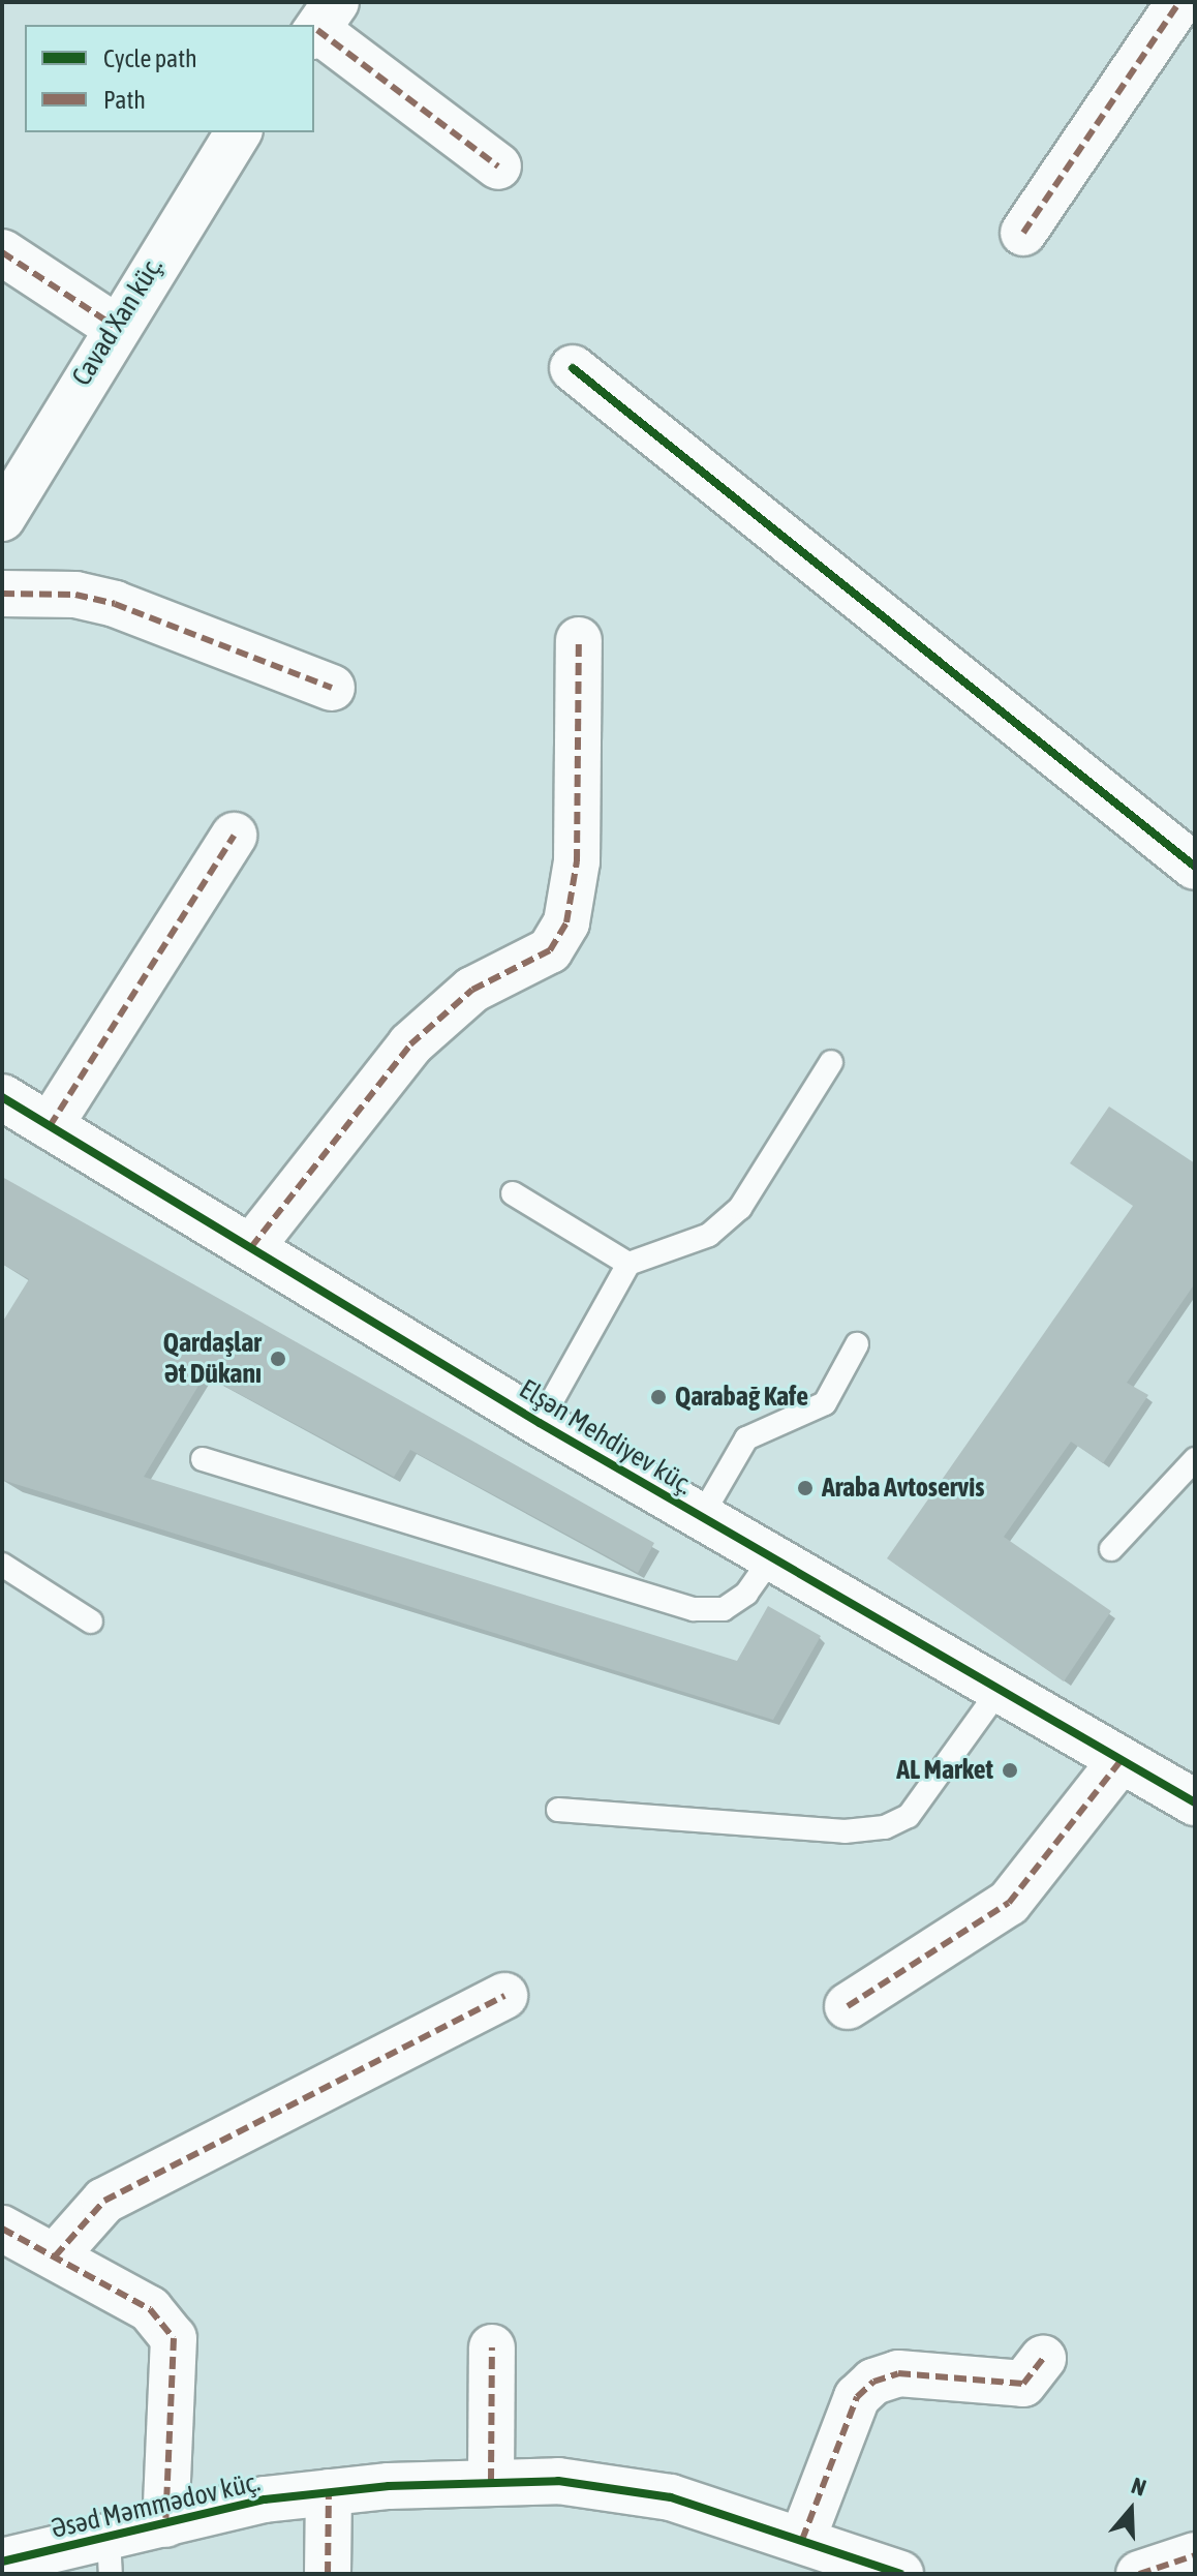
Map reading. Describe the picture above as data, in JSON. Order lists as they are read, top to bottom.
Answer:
{
  "streets": {
    "street": ["Cavad Xan küç.", "Elşən Mehdiyev küç.", "Əsəd Məmmədov küç."]
  },
  "places": [
    "Qardaşlar Ət Dükanı",
    "Qarabağ Kafe",
    "Araba Avtoservis",
    "AL Market"
  ],
  "legend": ["Cycle path", "Path"],
  "north": "top"
}
